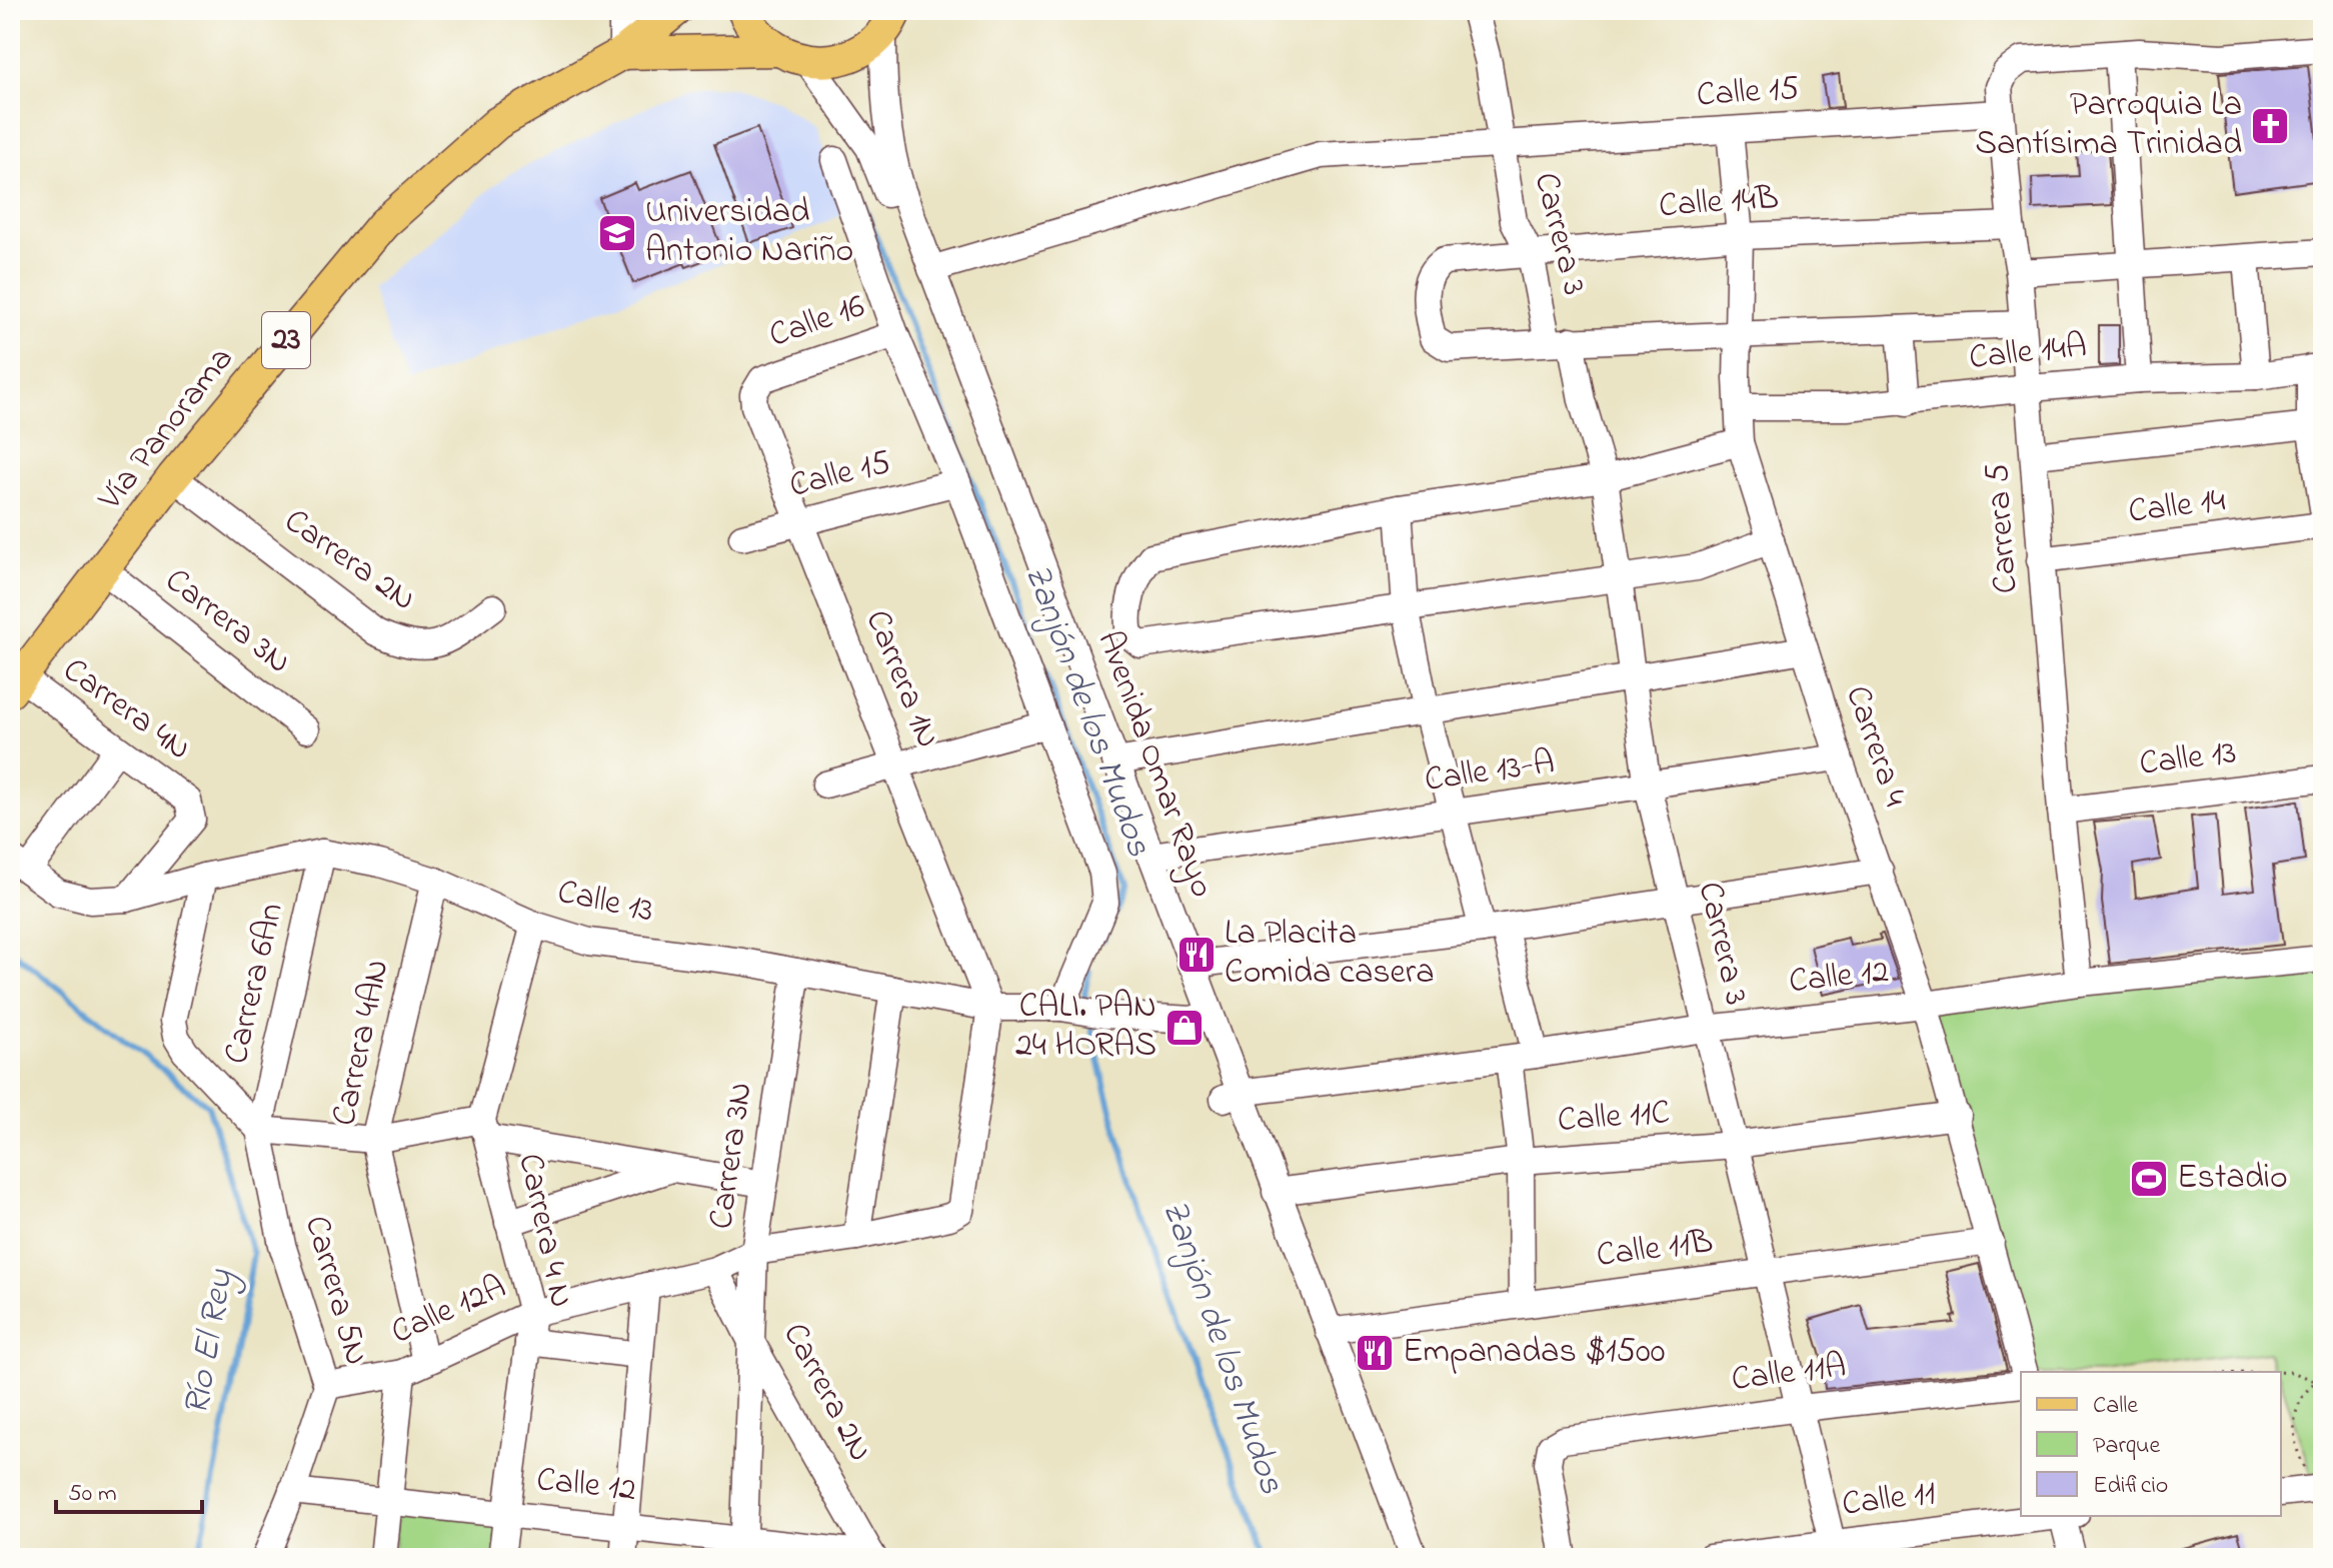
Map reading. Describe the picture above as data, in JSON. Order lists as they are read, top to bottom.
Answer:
{
  "streets": {
    "main road": ["23", "Vía Panorama"],
    "street": [
      "Calle 15",
      "Calle 14B",
      "Carrera 3",
      "Calle 16",
      "Calle 14A",
      "Calle 14",
      "Carrera 5",
      "Carrera 2N",
      "Carrera 3N",
      "Carrera 1N",
      "Carrera 4N",
      "Carrera 4",
      "Calle 13",
      "Avenida Omar Rayo",
      "Calle 13-A",
      "Calle 12",
      "Carrera 6An",
      "Carrera 4AN",
      "Calle 11C",
      "Carrera 4 N",
      "Calle 11B",
      "Carrera 5N",
      "Calle 12A",
      "Calle 11A",
      "Calle 11"
    ]
  },
  "crossings": [
    ["Calle 15", "Carrera 3"],
    ["Calle 15", "Carrera 5"],
    ["Calle 15", "Carrera 1N"],
    ["Calle 15", "Carrera 4"],
    ["Calle 15", "Avenida Omar Rayo"],
    ["Calle 14B", "Carrera 3"],
    ["Calle 14B", "Calle 14A"],
    ["Calle 14B", "Carrera 5"],
    ["Calle 14B", "Carrera 4"],
    ["Carrera 3", "Calle 14A"],
    ["Carrera 3", "Calle 13-A"],
    ["Carrera 3", "Calle 12"],
    ["Carrera 3", "Calle 11C"],
    ["Carrera 3", "Calle 11B"],
    ["Carrera 3", "Calle 11A"],
    ["Carrera 3", "Calle 11"],
    ["Calle 16", "Carrera 1N"],
    ["23", "Vía Panorama"],
    ["23", "Avenida Omar Rayo"],
    ["Calle 14A", "Carrera 5"],
    ["Calle 14A", "Carrera 4"],
    ["Vía Panorama", "Carrera 2N"],
    ["Vía Panorama", "Carrera 3N"],
    ["Vía Panorama", "Carrera 4N"],
    ["Vía Panorama", "Avenida Omar Rayo"],
    ["Calle 14", "Carrera 5"],
    ["Carrera 5", "Calle 13"],
    ["Carrera 5", "Calle 12"],
    ["Carrera 2N", "Carrera 3N"],
    ["Carrera 2N", "Calle 12"],
    ["Carrera 3N", "Calle 13"],
    ["Carrera 3N", "Calle 12"],
    ["Carrera 3N", "Calle 12A"],
    ["Carrera 1N", "Calle 13"],
    ["Carrera 4N", "Calle 13"],
    ["Carrera 4", "Calle 13-A"],
    ["Carrera 4", "Calle 12"],
    ["Carrera 4", "Calle 11C"],
    ["Carrera 4", "Calle 11B"],
    ["Calle 13", "Avenida Omar Rayo"],
    ["Calle 13", "Carrera 6An"],
    ["Calle 13", "Carrera 4AN"],
    ["Calle 13", "Carrera 4 N"],
    ["Avenida Omar Rayo", "Calle 13-A"],
    ["Avenida Omar Rayo", "Calle 12"],
    ["Avenida Omar Rayo", "Calle 11C"],
    ["Avenida Omar Rayo", "Calle 11B"],
    ["Calle 12", "Carrera 4AN"],
    ["Calle 12", "Carrera 4 N"],
    ["Calle 12", "Carrera 5N"],
    ["Carrera 6An", "Carrera 5N"],
    ["Carrera 4AN", "Calle 12A"],
    ["Carrera 4 N", "Calle 12A"],
    ["Carrera 5N", "Calle 12A"]
  ],
  "water": ["Zanjón de los Mudos", "Río El Rey"],
  "places": {
    "church": ["Parroquia La Santísima Trinidad"],
    "school or university": ["Universidad Antonio Nariño"],
    "restaurant": ["La Placita Comida casera", "Empanadas $1500"],
    "shop": ["CALI. PAN 24 HORAS"],
    "sports": ["Estadio"]
  },
  "legend": ["Calle", "Parque", "Edificio"],
  "scale_bar": "50 m"
}
